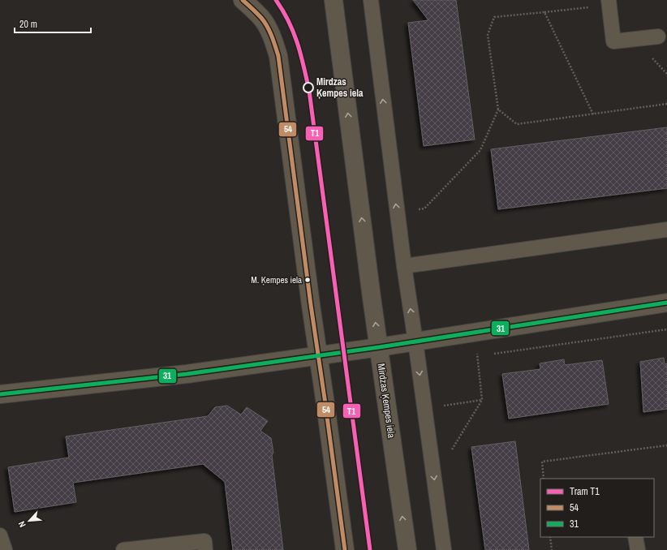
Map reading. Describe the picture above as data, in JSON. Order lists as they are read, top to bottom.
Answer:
{
  "streets": {
    "street": ["Mirdzas Ķempes iela"]
  },
  "places": ["Mirdzas Ķempes iela", "M. Ķempes iela"],
  "lines": ["tram line T1", "transit line 54", "transit line 31"],
  "legend": ["Tram T1", "54", "31"],
  "scale_bar": "20 m",
  "north": "bottom left"
}
